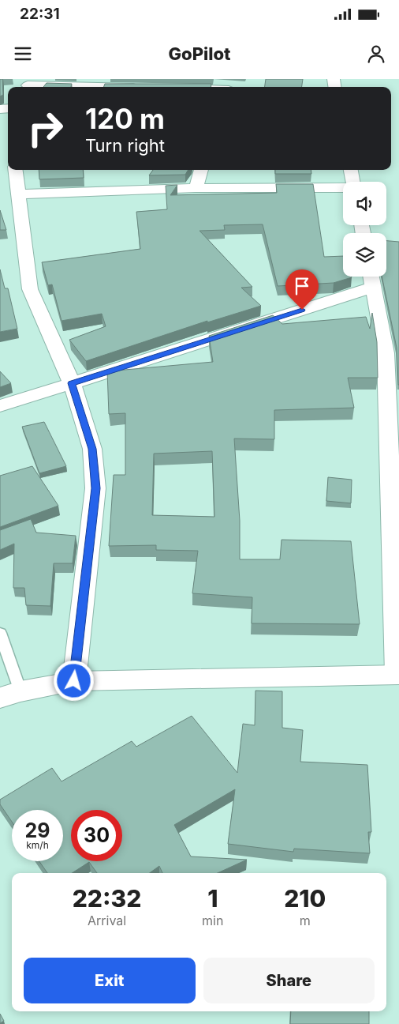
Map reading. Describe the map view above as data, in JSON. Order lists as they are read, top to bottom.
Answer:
{
  "page": {
    "status": "22:31",
    "header": "GoPilot",
    "turn": ["120 m", "Turn right"],
    "speed": "29 km/h",
    "limit": "30",
    "eta": [
      "22:32",
      "Arrival",
      "1",
      "min",
      "210",
      "m"
    ],
    "buttons": ["Exit", "Share"]
  }
}
